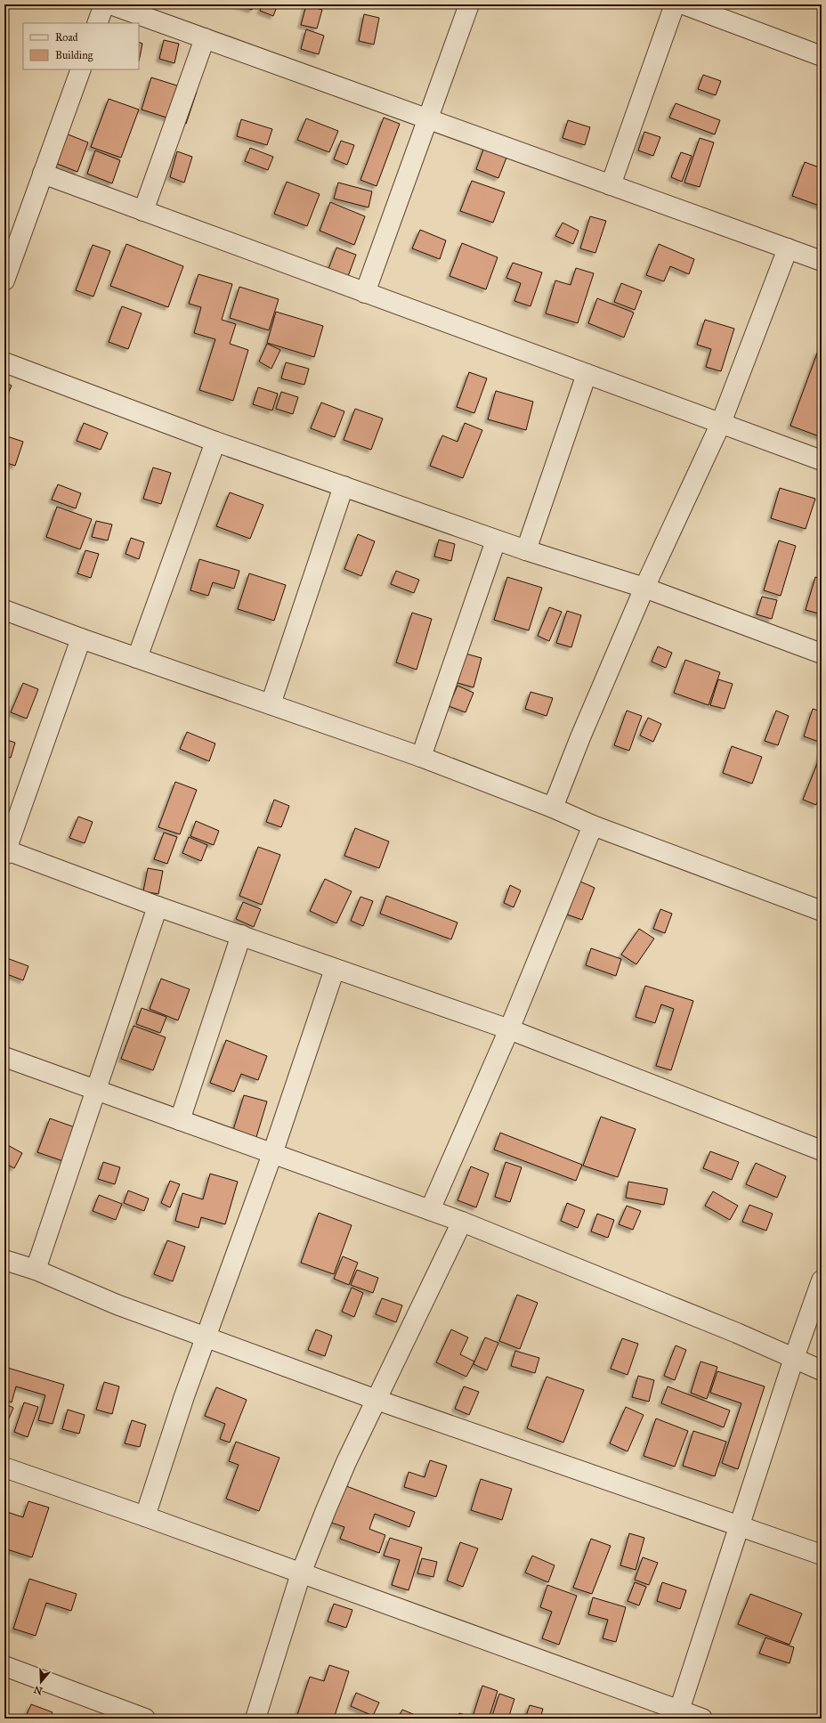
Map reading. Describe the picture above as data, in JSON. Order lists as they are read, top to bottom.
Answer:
{
  "legend": ["Road", "Building"],
  "north": "bottom"
}
